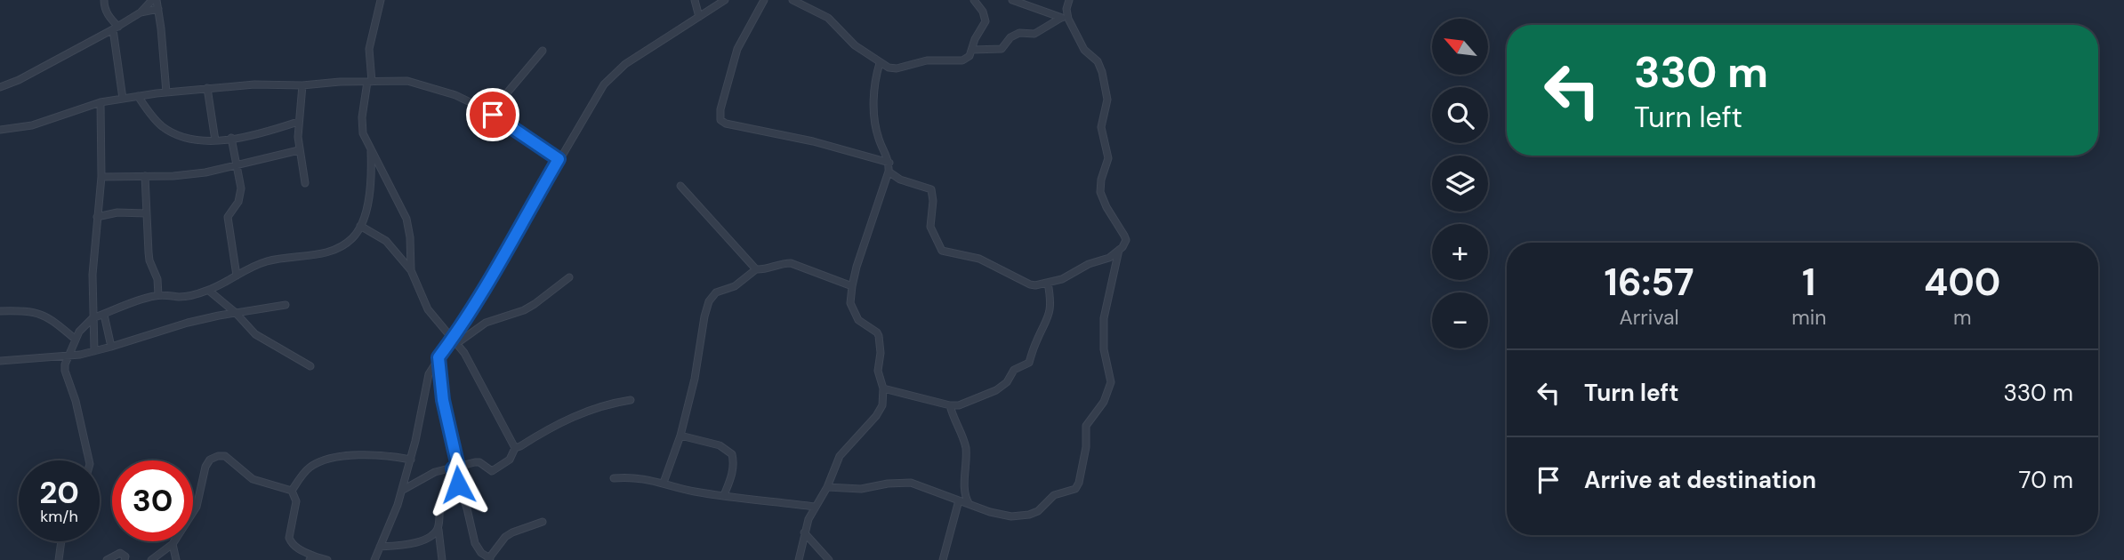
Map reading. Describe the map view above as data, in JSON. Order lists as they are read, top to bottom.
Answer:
{
  "north": "top left",
  "page": {
    "map_buttons": ["+", "−"],
    "turn": ["330 m", "Turn left"],
    "eta": [
      "16:57",
      "Arrival",
      "1",
      "min",
      "400",
      "m"
    ],
    "list": [
      {
        "name": "Turn left",
        "value": "330 m"
      },
      {
        "name": "Arrive at destination",
        "value": "70 m"
      }
    ],
    "speed": "20 km/h",
    "limit": "30"
  }
}
